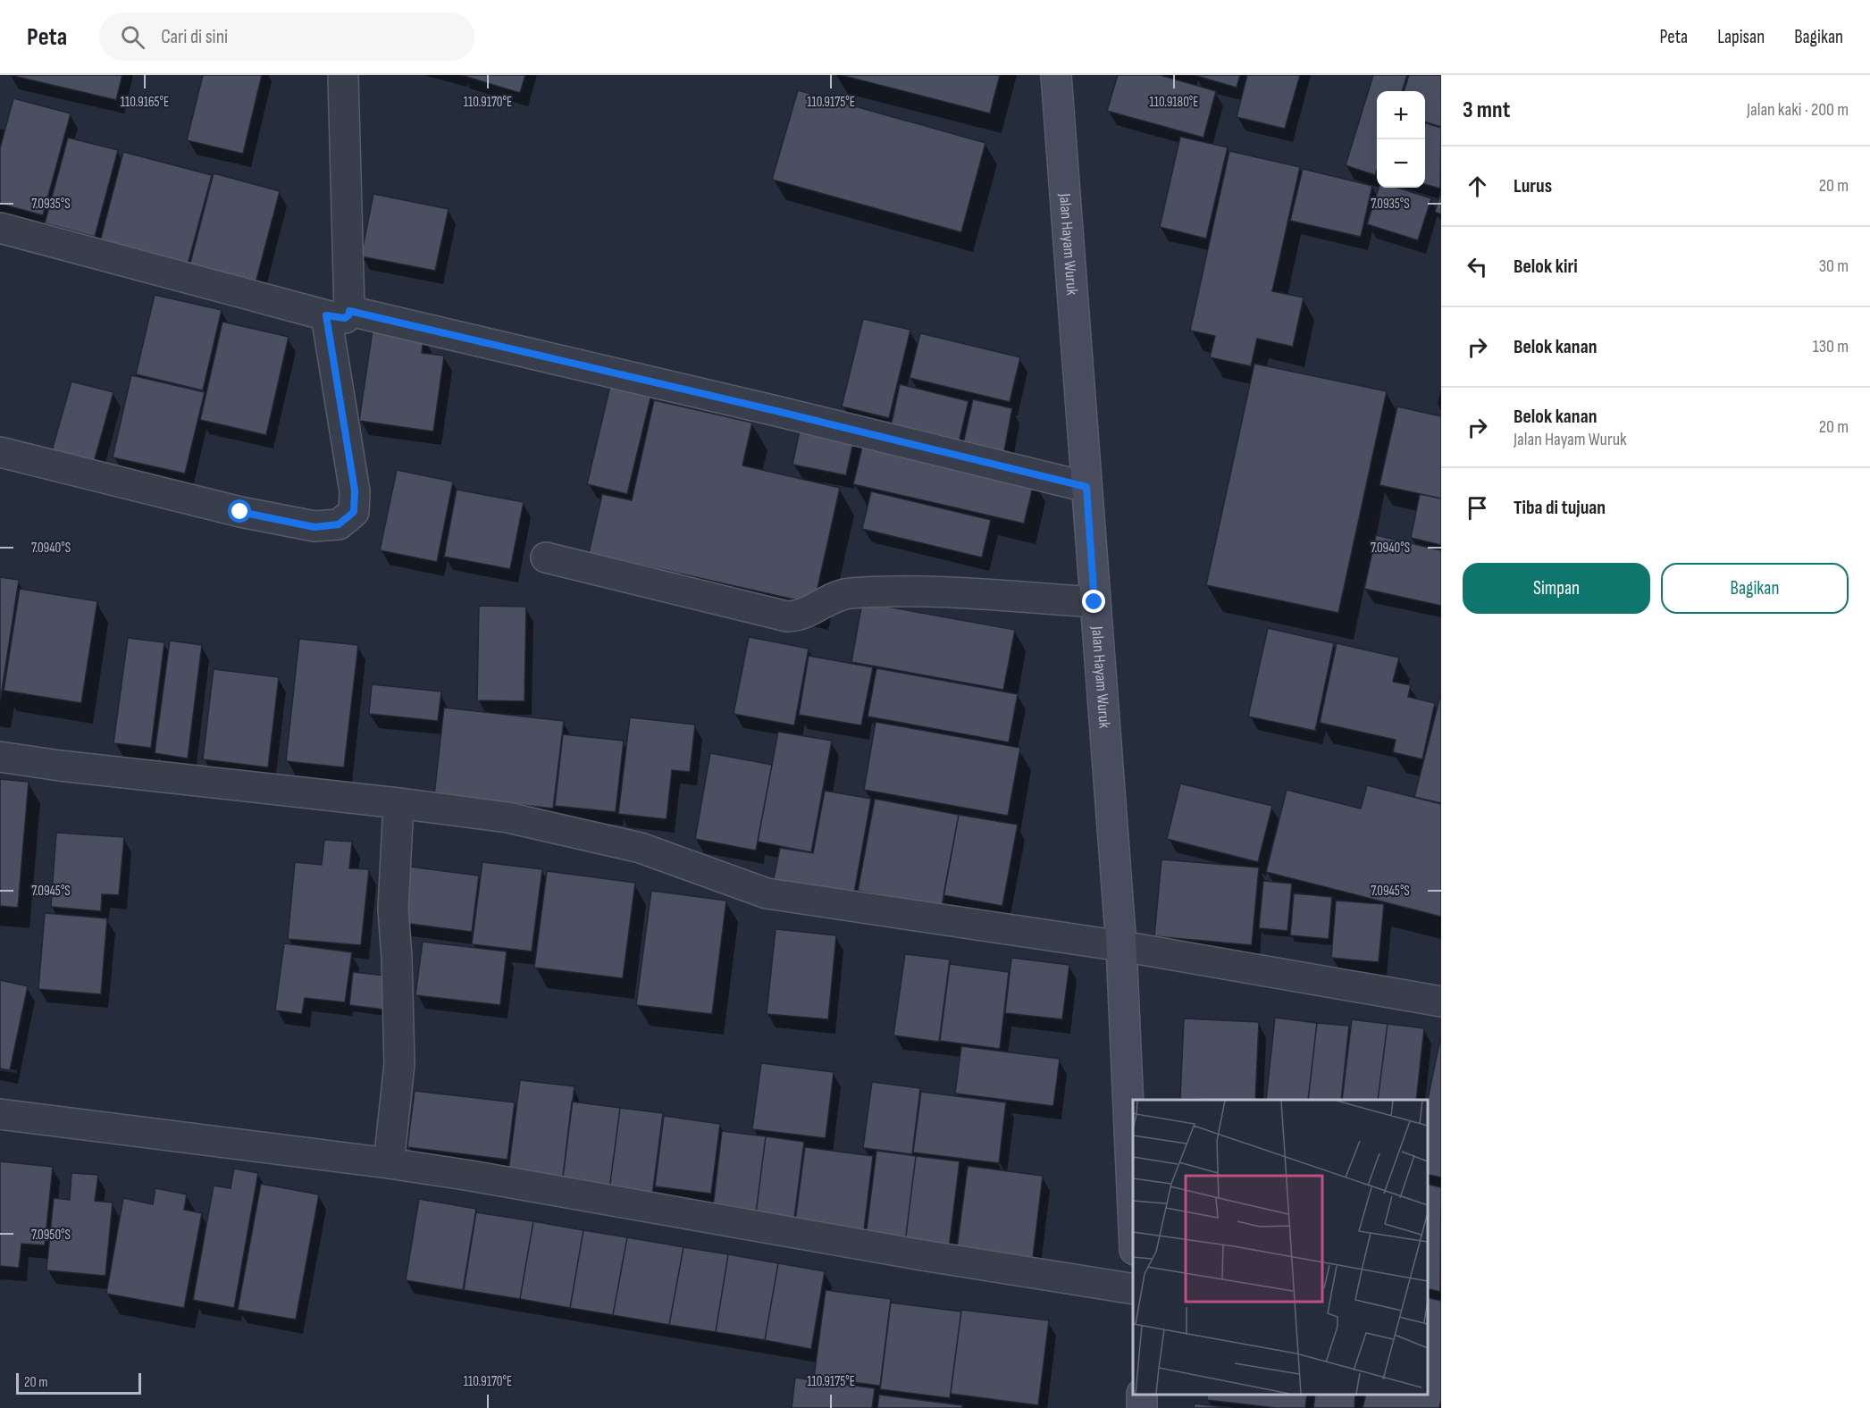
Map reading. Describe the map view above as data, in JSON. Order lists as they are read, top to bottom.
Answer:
{
  "streets": {
    "main road": ["Jalan Hayam Wuruk"]
  },
  "scale_bar": "20 m",
  "page": {
    "header": "Peta",
    "search": "Cari di sini",
    "nav": ["Peta", "Lapisan", "Bagikan"],
    "heading": ["3 mnt", "Jalan kaki · 200 m"],
    "map_buttons": ["+", "−"],
    "list": [
      ["Lurus", "20 m"],
      ["Belok kiri", "30 m"],
      ["Belok kanan", "130 m"],
      ["Belok kanan", "Jalan Hayam Wuruk", "20 m"],
      "Tiba di tujuan"
    ],
    "buttons": ["Simpan", "Bagikan"],
    "scale": "20 m"
  },
  "coordinates": [
    "110.9165°E",
    "110.9170°E",
    "110.9175°E",
    "110.9180°E",
    "7.0935°S",
    "7.0940°S",
    "7.0945°S",
    "7.0950°S"
  ]
}
